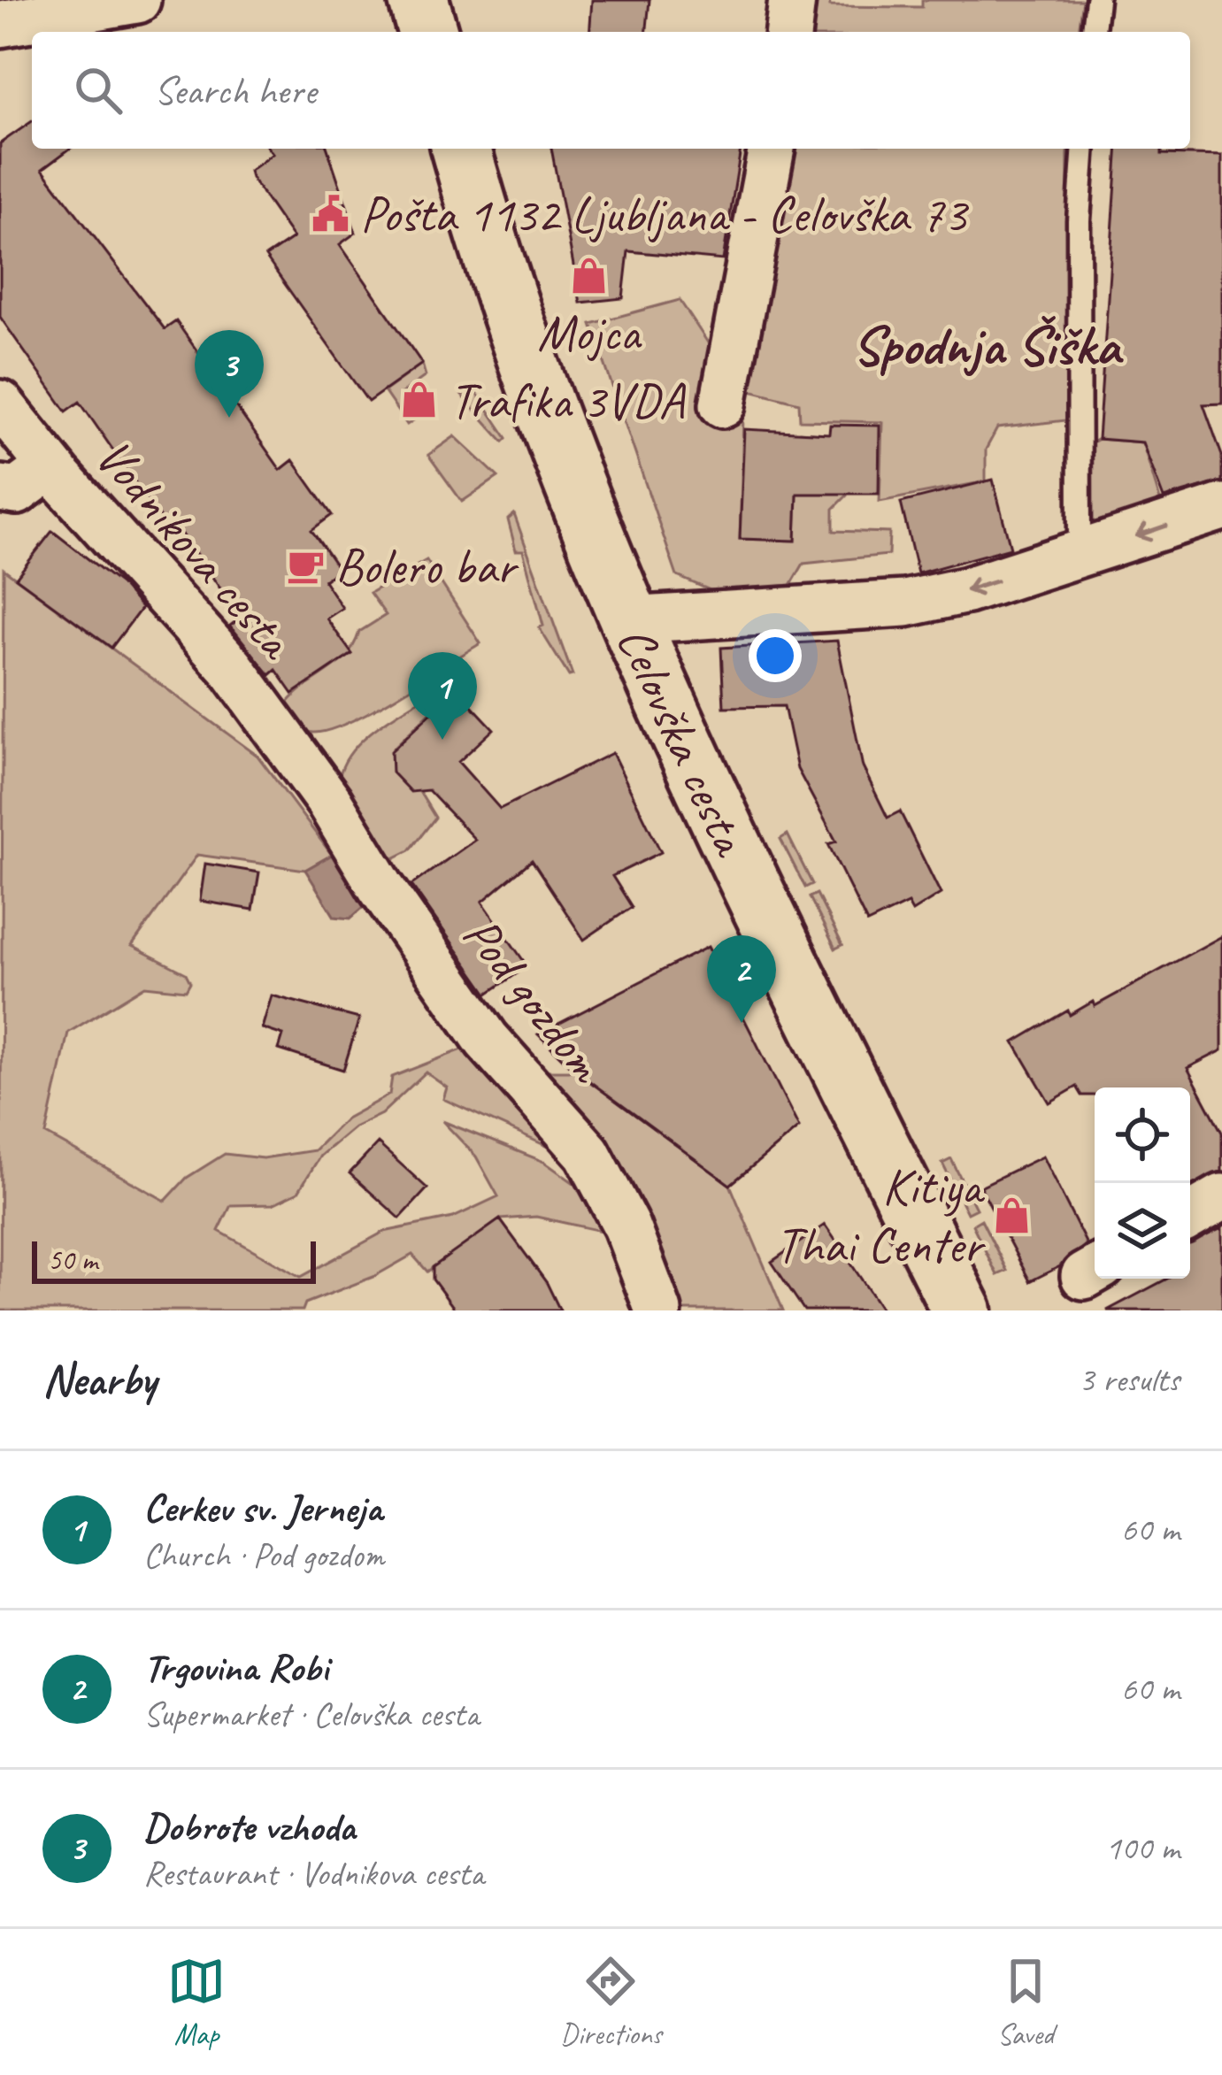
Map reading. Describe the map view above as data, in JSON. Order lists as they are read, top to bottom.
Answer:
{
  "streets": {
    "main road": ["Celovška cesta"],
    "street": ["Vodnikova cesta", "Pod gozdom"]
  },
  "crossings": [
    ["Vodnikova cesta", "Pod gozdom"]
  ],
  "districts": ["Spodnja Šiška"],
  "places": {
    "public building": ["Pošta 1132 Ljubljana - Celovška 73"],
    "shop": ["Mojca", "Trafika 3VDA", "Kitiya Thai Center"],
    "cafe": ["Bolero bar"]
  },
  "scale_bar": "50 m",
  "page": {
    "search": "Search here",
    "pins": ["3", "1", "2"],
    "scale": "50 m",
    "heading": ["Nearby", "3 results"],
    "list": [
      {
        "mark": "1",
        "name": "Cerkev sv. Jerneja",
        "note": "Church · Pod gozdom",
        "value": "60 m"
      },
      {
        "mark": "2",
        "name": "Trgovina Robi",
        "note": "Supermarket · Celovška cesta",
        "value": "60 m"
      },
      {
        "mark": "3",
        "name": "Dobrote vzhoda",
        "note": "Restaurant · Vodnikova cesta",
        "value": "100 m"
      }
    ],
    "nav": ["Map", "Directions", "Saved"]
  }
}
